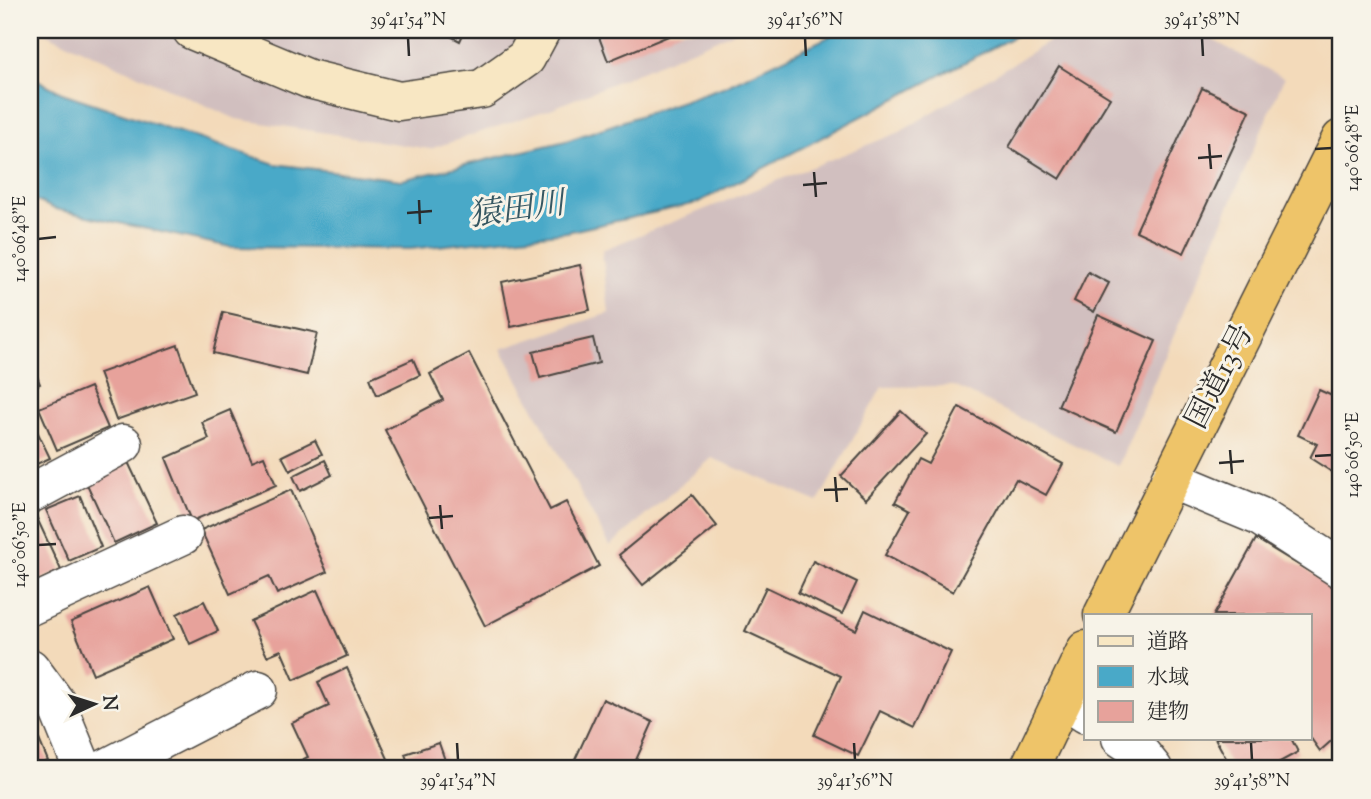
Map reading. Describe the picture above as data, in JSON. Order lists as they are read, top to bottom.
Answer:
{
  "streets": {
    "highway": ["国道13号"]
  },
  "water": ["猿田川"],
  "legend": ["道路", "水域", "建物"],
  "north": "right",
  "coordinates": [
    "39°41'54\"N",
    "39°41'56\"N",
    "39°41'58\"N",
    "140°06'48\"E",
    "140°06'50\"E"
  ]
}
